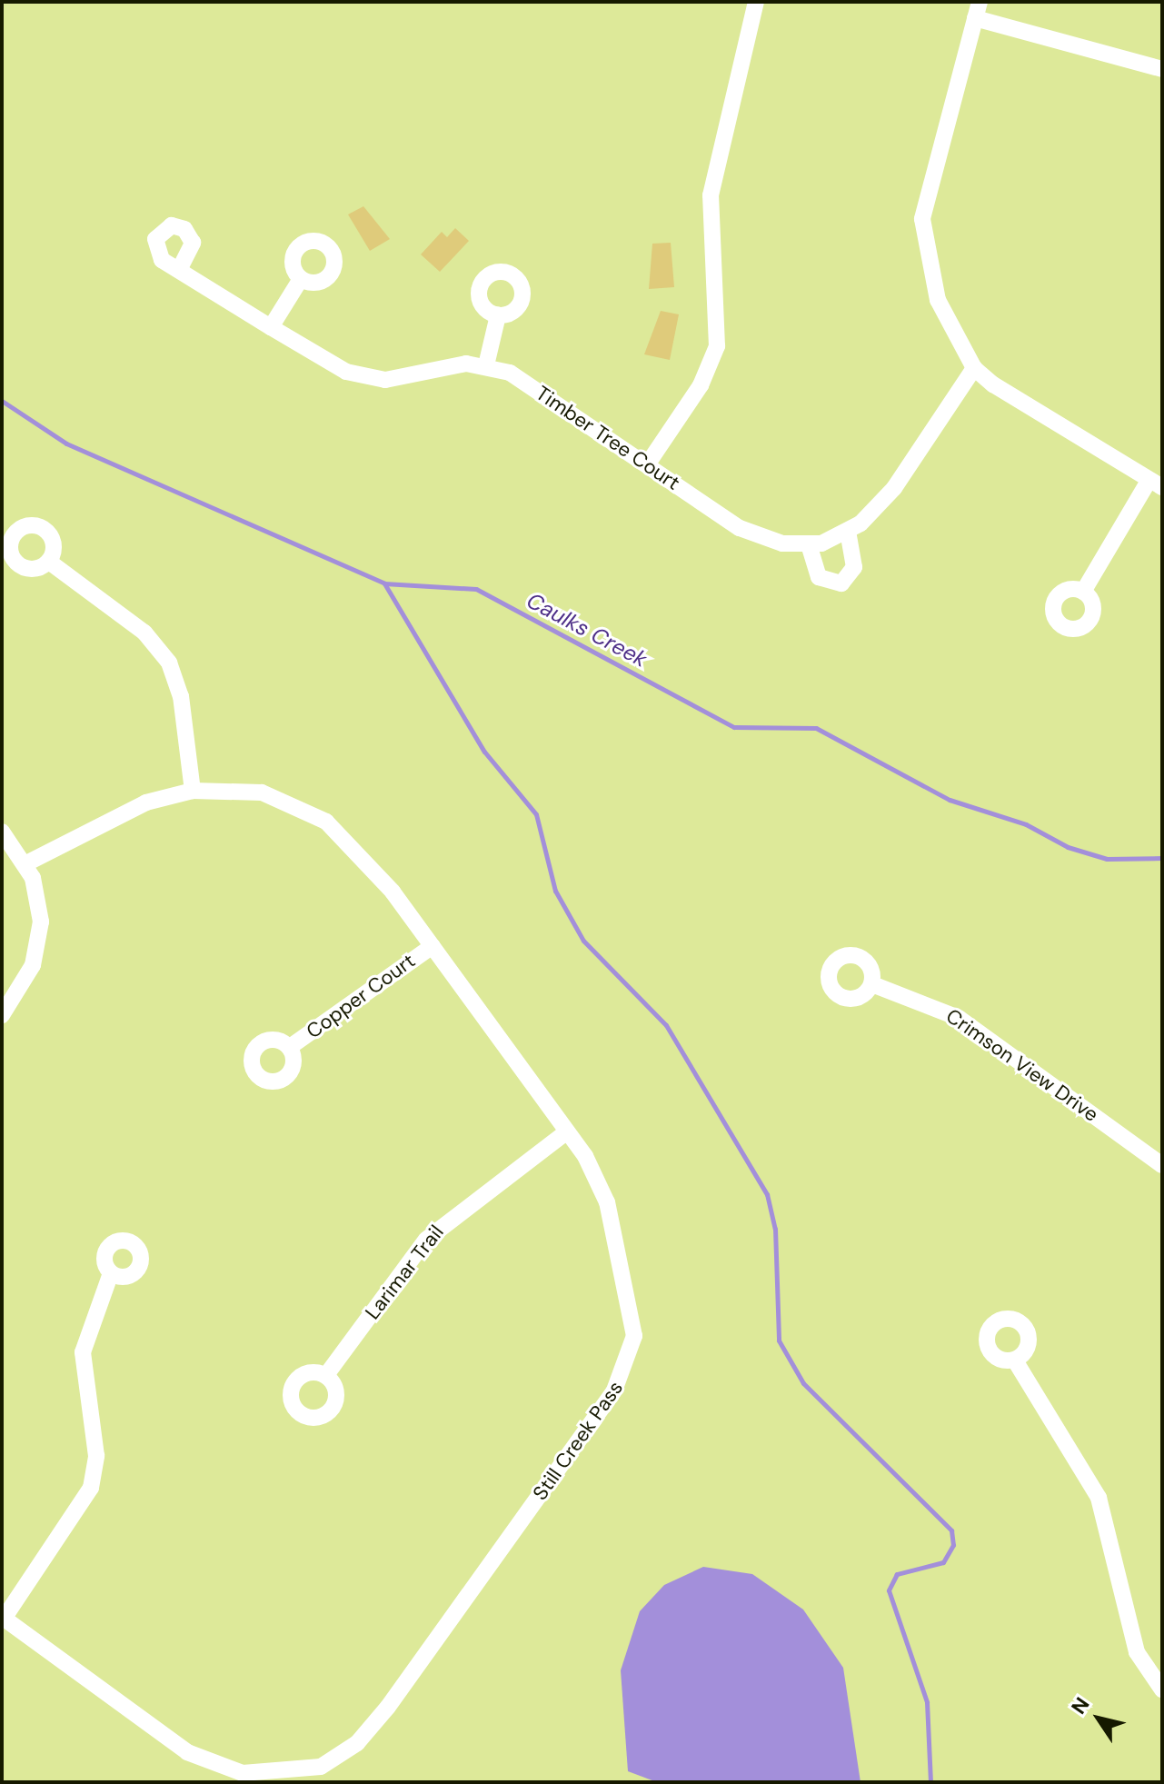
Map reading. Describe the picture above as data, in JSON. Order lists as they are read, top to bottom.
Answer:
{
  "streets": {
    "street": [
      "Timber Tree Court",
      "Copper Court",
      "Crimson View Drive",
      "Larimar Trail",
      "Still Creek Pass"
    ]
  },
  "crossings": [
    ["Copper Court", "Still Creek Pass"],
    ["Larimar Trail", "Still Creek Pass"]
  ],
  "water": ["Caulks Creek"],
  "north": "top left"
}
